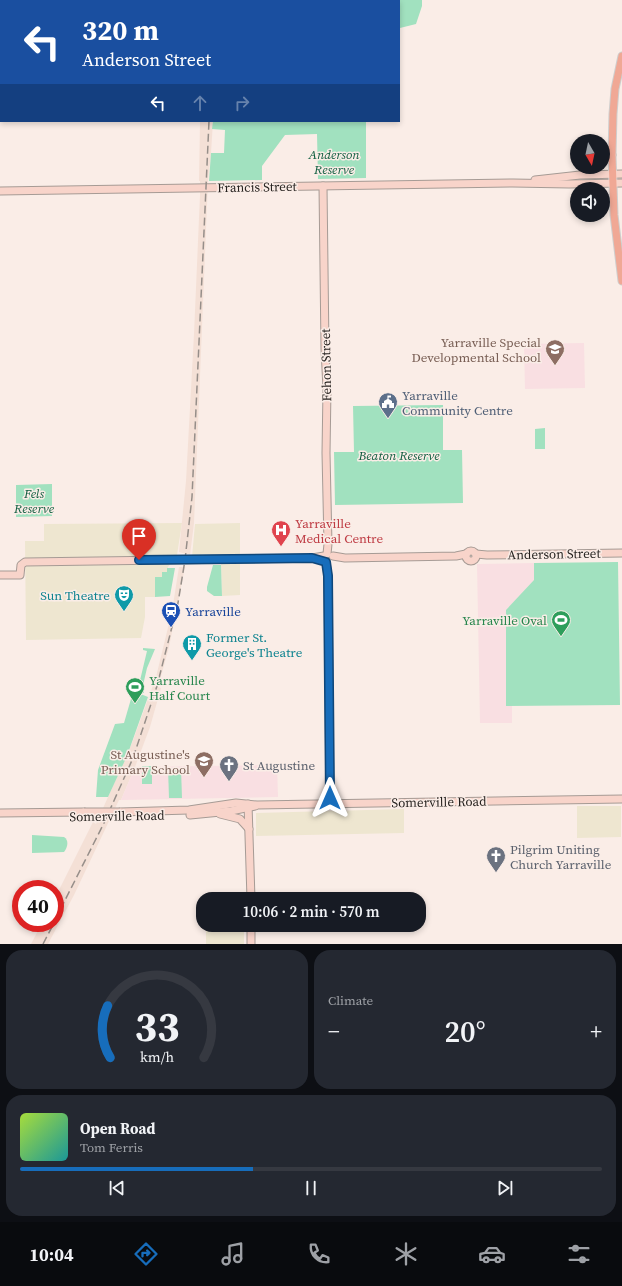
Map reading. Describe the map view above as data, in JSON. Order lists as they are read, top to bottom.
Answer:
{
  "streets": {
    "main road": [
      "Francis Street",
      "Fehon Street",
      "Anderson Street",
      "Somerville Road"
    ]
  },
  "crossings": [
    ["Francis Street", "Fehon Street"],
    ["Fehon Street", "Anderson Street"],
    ["Fehon Street", "Somerville Road"]
  ],
  "parks": ["Anderson Reserve", "Beaton Reserve", "Fels Reserve"],
  "places": {
    "school or university": ["Yarraville Special Developmental School", "St Augustine's Primary School"],
    "public building": ["Yarraville Community Centre"],
    "hospital": ["Yarraville Medical Centre"],
    "theatre": ["Sun Theatre"],
    "station": ["Yarraville"],
    "sports": ["Yarraville Oval", "Yarraville Half Court"],
    "building": ["Former St. George's Theatre"],
    "church": ["St Augustine", "Pilgrim Uniting Church Yarraville"]
  },
  "north": "bottom",
  "page": {
    "turn": ["320 m", "Anderson Street"],
    "limit": "40",
    "trip": "10:06 · 2 min · 570 m",
    "tile": "Climate",
    "heat": ["−", "20°", "+"],
    "song": ["Open Road", "Tom Ferris"],
    "tabs": "10:04",
    "gauge": ["33", "km/h"]
  }
}
